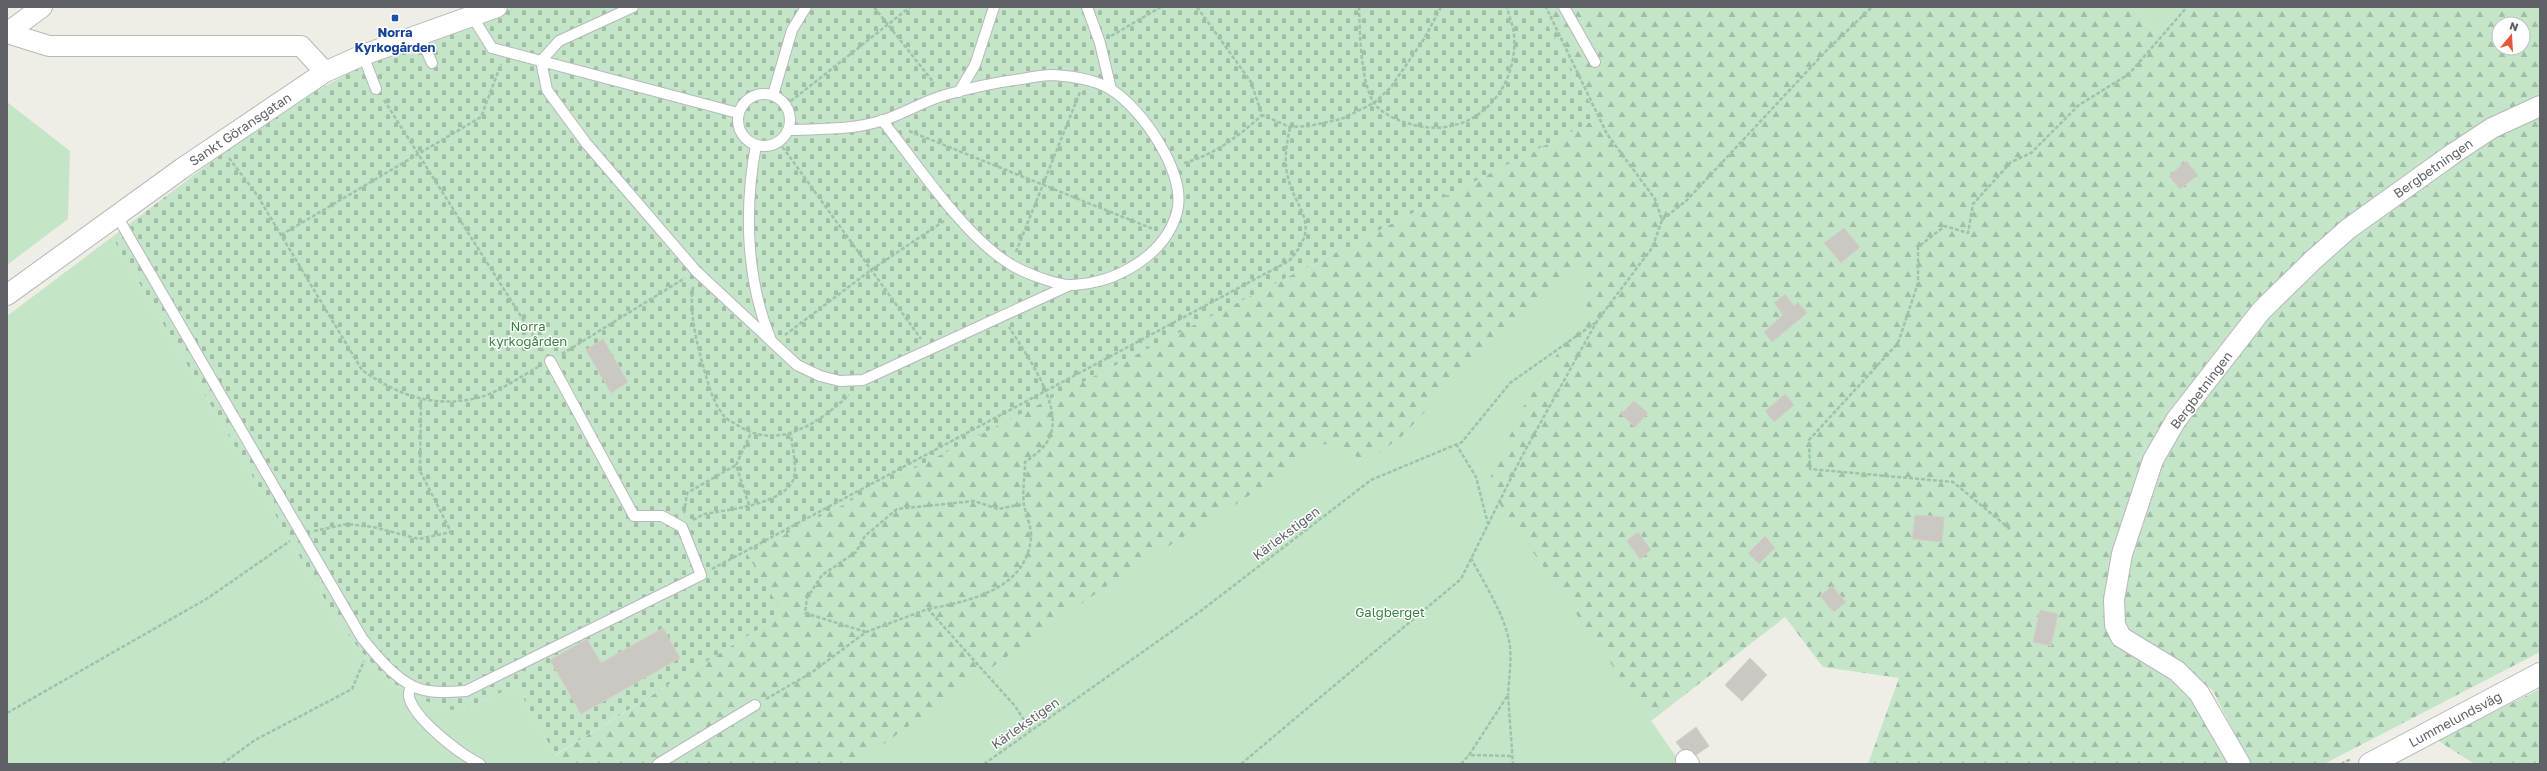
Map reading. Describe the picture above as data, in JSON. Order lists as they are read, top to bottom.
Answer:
{
  "streets": {
    "main road": ["Lummelundsväg"],
    "street": ["Sankt Göransgatan", "Bergbetningen"],
    "path": ["Kärlekstigen"]
  },
  "parks": ["Norra kyrkogården", "Galgberget"],
  "places": {
    "transit": ["Norra Kyrkogården"]
  },
  "north": "top"
}
